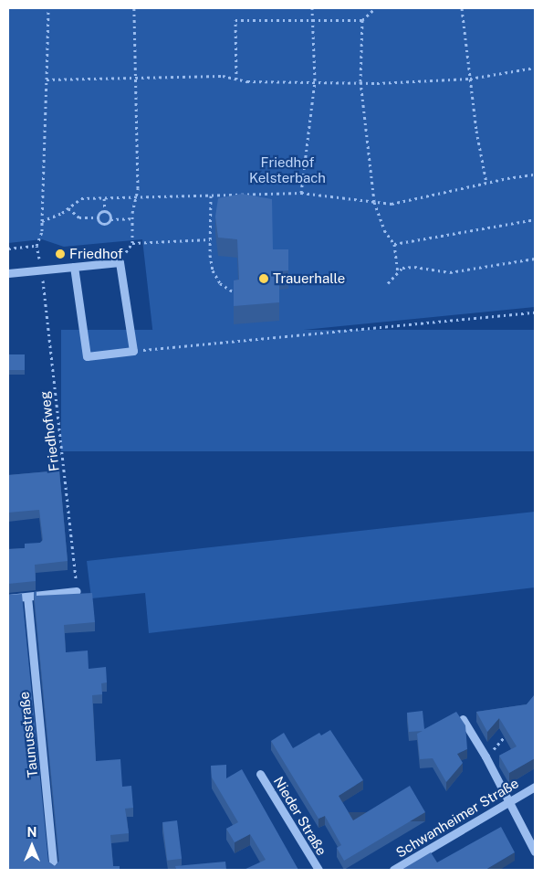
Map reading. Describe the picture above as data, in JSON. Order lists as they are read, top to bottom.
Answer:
{
  "streets": {
    "street": ["Taunusstraße", "Nieder Straße", "Schwanheimer Straße"],
    "path": ["Friedhofweg"]
  },
  "parks": ["Friedhof Kelsterbach"],
  "places": ["Friedhof", "Trauerhalle"],
  "north": "top"
}
